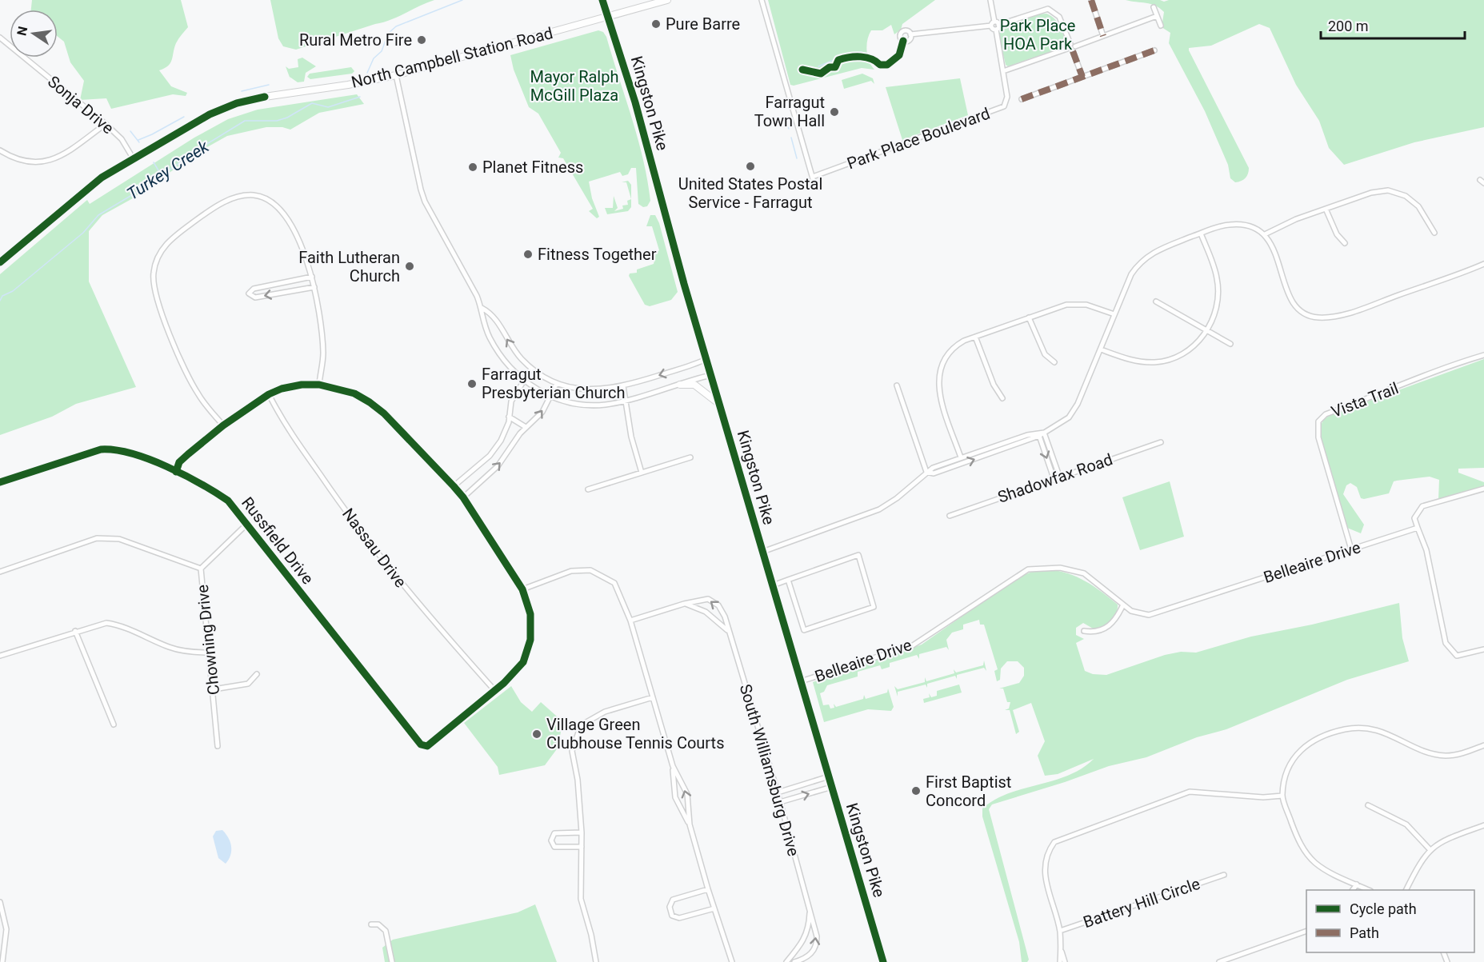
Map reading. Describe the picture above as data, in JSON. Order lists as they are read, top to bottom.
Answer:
{
  "streets": {
    "main road": ["North Campbell Station Road", "Kingston Pike"],
    "street": [
      "Sonja Drive",
      "Park Place Boulevard",
      "Vista Trail",
      "Shadowfax Road",
      "Russfield Drive",
      "Nassau Drive",
      "Belleaire Drive",
      "Chowning Drive",
      "South Williamsburg Drive",
      "Battery Hill Circle"
    ]
  },
  "crossings": [
    ["North Campbell Station Road", "Kingston Pike"],
    ["North Campbell Station Road", "Sonja Drive"],
    ["Kingston Pike", "Belleaire Drive"],
    ["Vista Trail", "Belleaire Drive"],
    ["Russfield Drive", "Nassau Drive"],
    ["Russfield Drive", "Chowning Drive"]
  ],
  "water": ["Turkey Creek"],
  "parks": ["Park Place HOA Park", "Mayor Ralph McGill Plaza"],
  "places": [
    "Pure Barre",
    "Rural Metro Fire",
    "Farragut Town Hall",
    "United States Postal Service - Farragut",
    "Planet Fitness",
    "Fitness Together",
    "Faith Lutheran Church",
    "Farragut Presbyterian Church",
    "Village Green Clubhouse Tennis Courts",
    "First Baptist Concord"
  ],
  "legend": ["Cycle path", "Path"],
  "scale_bar": "200 m",
  "north": "left"
}
